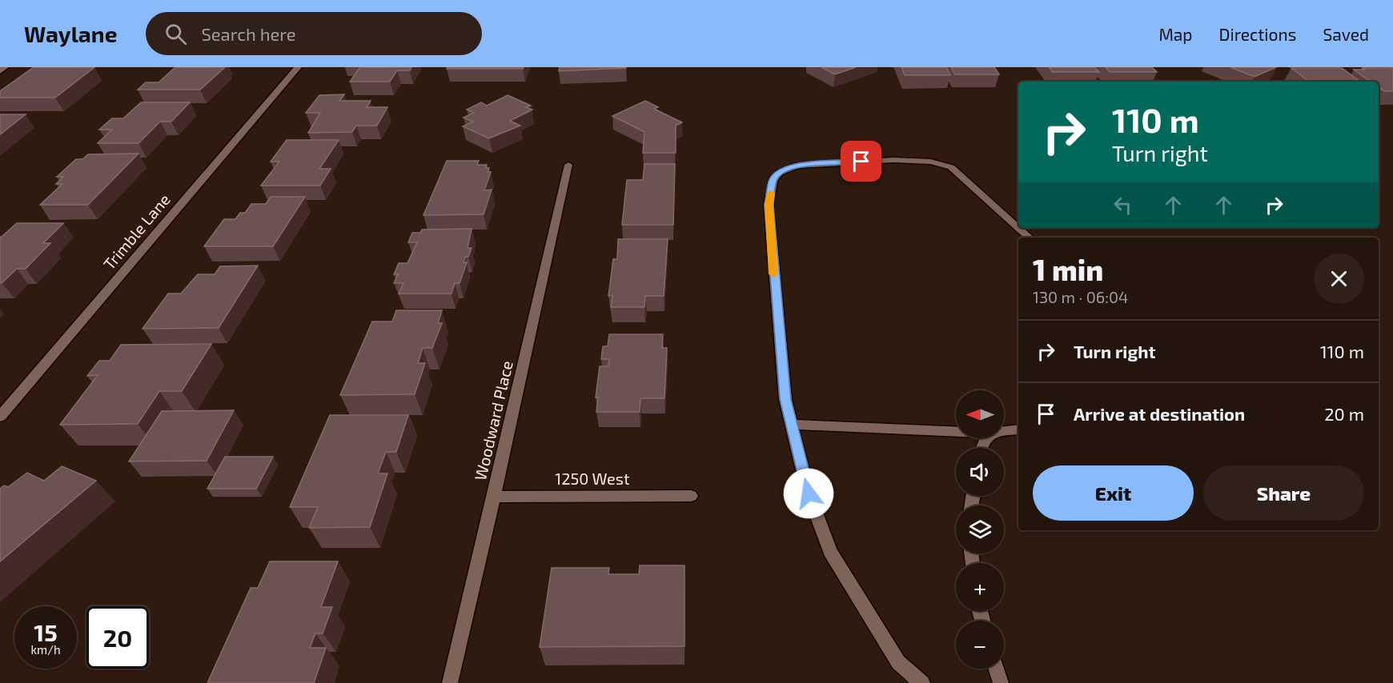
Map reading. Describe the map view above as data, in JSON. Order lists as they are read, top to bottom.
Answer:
{
  "streets": {
    "street": ["Trimble Lane", "Woodward Place", "1250 West"]
  },
  "crossings": [
    ["Woodward Place", "1250 West"]
  ],
  "north": "left",
  "page": {
    "header": "Waylane",
    "search": "Search here",
    "nav": ["Map", "Directions", "Saved"],
    "turn": ["110 m", "Turn right"],
    "heading": ["1 min", "130 m · 06:04"],
    "list": [
      {
        "name": "Turn right",
        "value": "110 m"
      },
      {
        "name": "Arrive at destination",
        "value": "20 m"
      }
    ],
    "map_buttons": ["+", "−"],
    "buttons": ["Exit", "Share"],
    "speed": "15 km/h",
    "limit": "20"
  }
}
